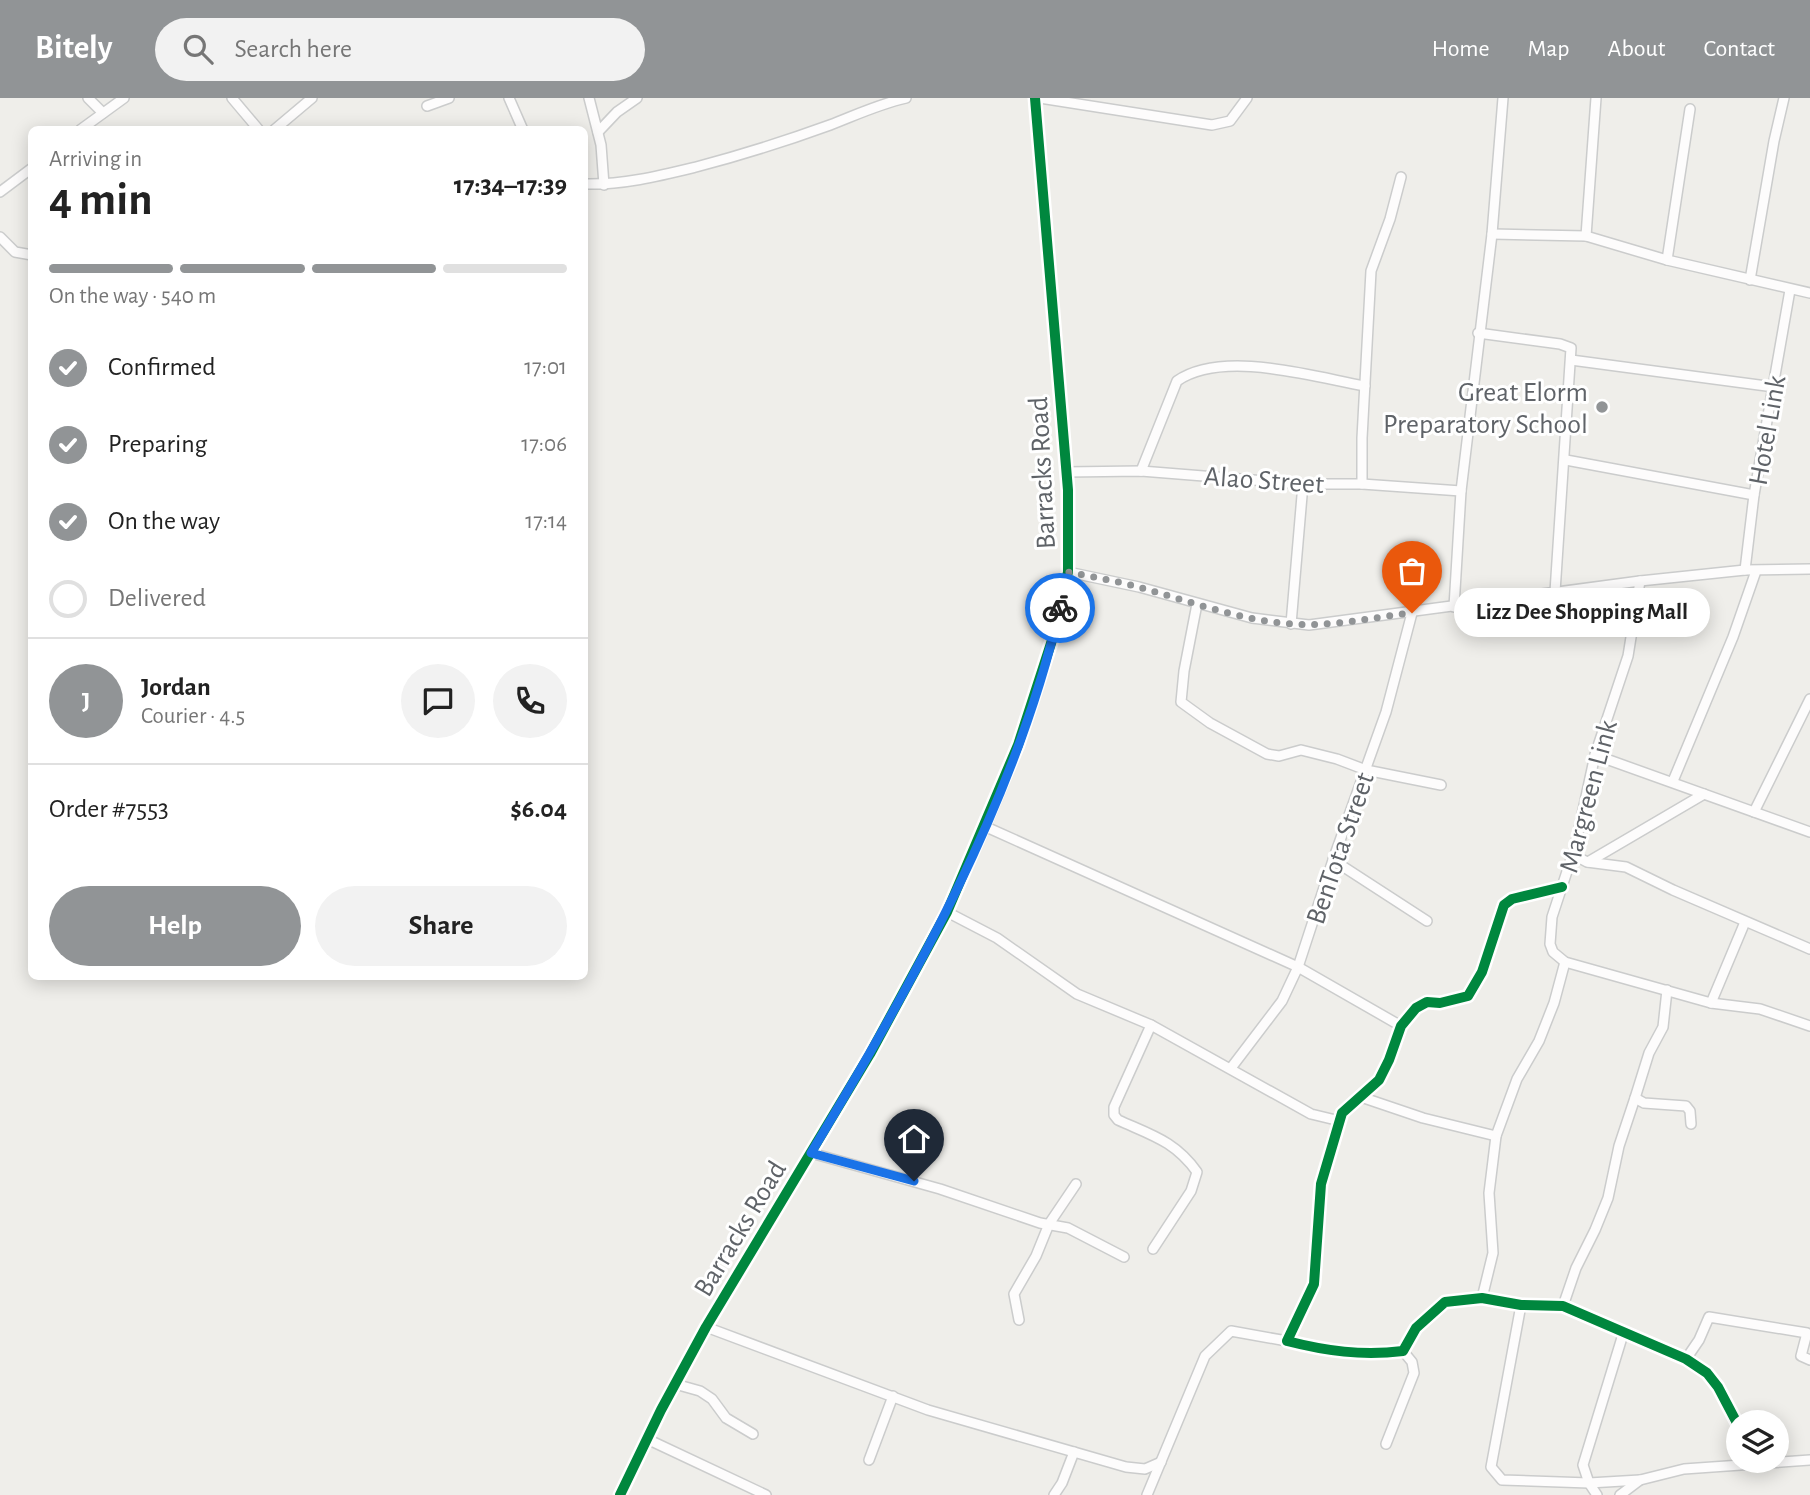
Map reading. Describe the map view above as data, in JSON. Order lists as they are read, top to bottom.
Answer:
{
  "streets": {
    "street": [
      "Hotel Link",
      "Barracks Road",
      "Alao Street",
      "Margreen Link",
      "BenTota Street"
    ]
  },
  "crossings": [
    ["Barracks Road", "Alao Street"]
  ],
  "places": ["Great Elorm Preparatory School", "Lizz Dee Shopping Mall"],
  "page": {
    "header": "Bitely",
    "search": "Search here",
    "nav": [
      "Home",
      "Map",
      "About",
      "Contact"
    ],
    "heading": ["4 min", "Arriving in", "17:34–17:39"],
    "panel": [
      "Jordan",
      "Courier · 4.5",
      "Order #7553",
      "$6.04"
    ],
    "bar": "On the way · 540 m",
    "list": [
      ["Confirmed", "17:01"],
      ["Preparing", "17:06"],
      ["On the way", "17:14"],
      "Delivered"
    ],
    "bubble": "Lizz Dee Shopping Mall",
    "round": "J",
    "buttons": ["Help", "Share"]
  }
}
